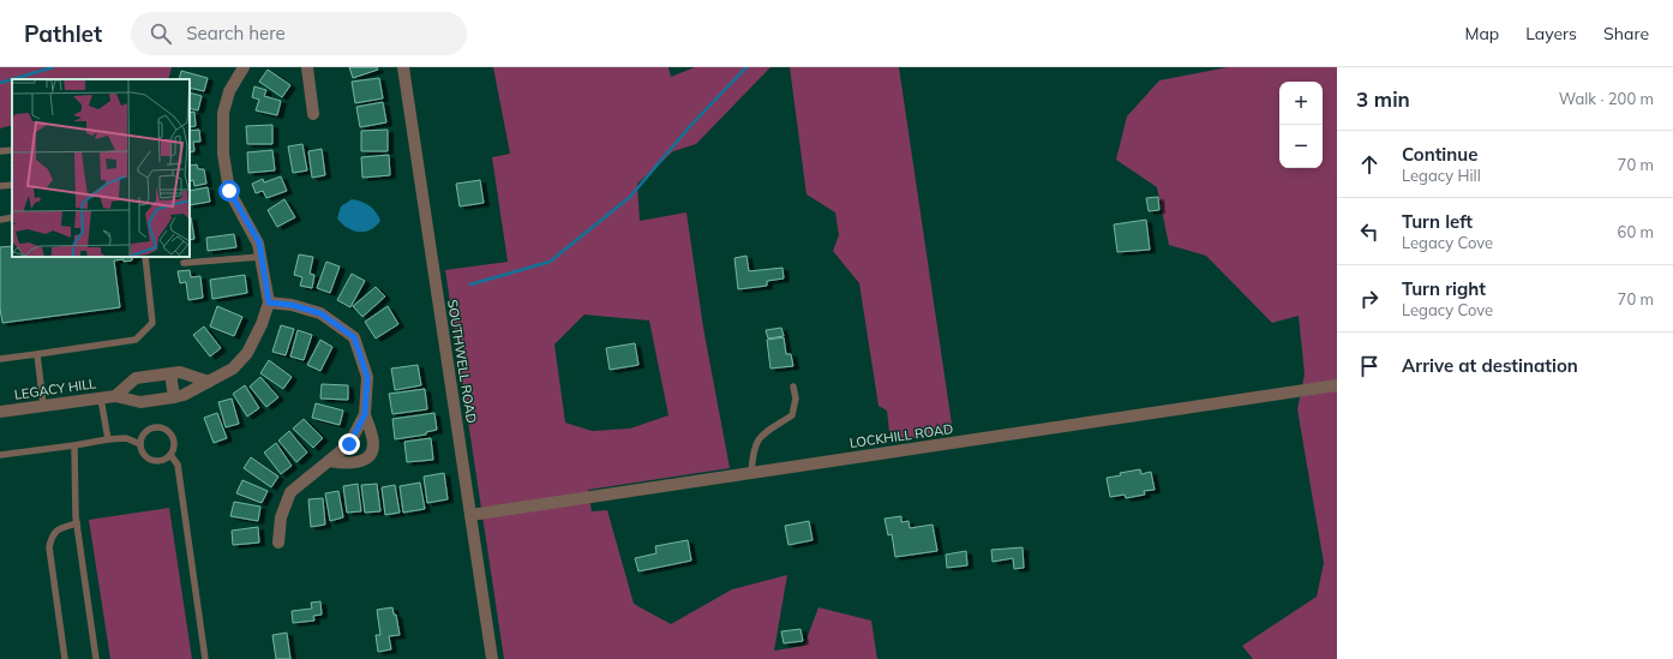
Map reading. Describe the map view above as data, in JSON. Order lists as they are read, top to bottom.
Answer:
{
  "streets": {
    "street": ["SOUTHWELL ROAD", "LEGACY HILL", "LOCKHILL ROAD"]
  },
  "crossings": [
    ["SOUTHWELL ROAD", "LOCKHILL ROAD"]
  ],
  "page": {
    "header": "Pathlet",
    "search": "Search here",
    "nav": ["Map", "Layers", "Share"],
    "heading": ["3 min", "Walk · 200 m"],
    "map_buttons": ["+", "−"],
    "list": [
      ["Continue", "Legacy Hill", "70 m"],
      ["Turn left", "Legacy Cove", "60 m"],
      ["Turn right", "Legacy Cove", "70 m"],
      "Arrive at destination"
    ]
  }
}
